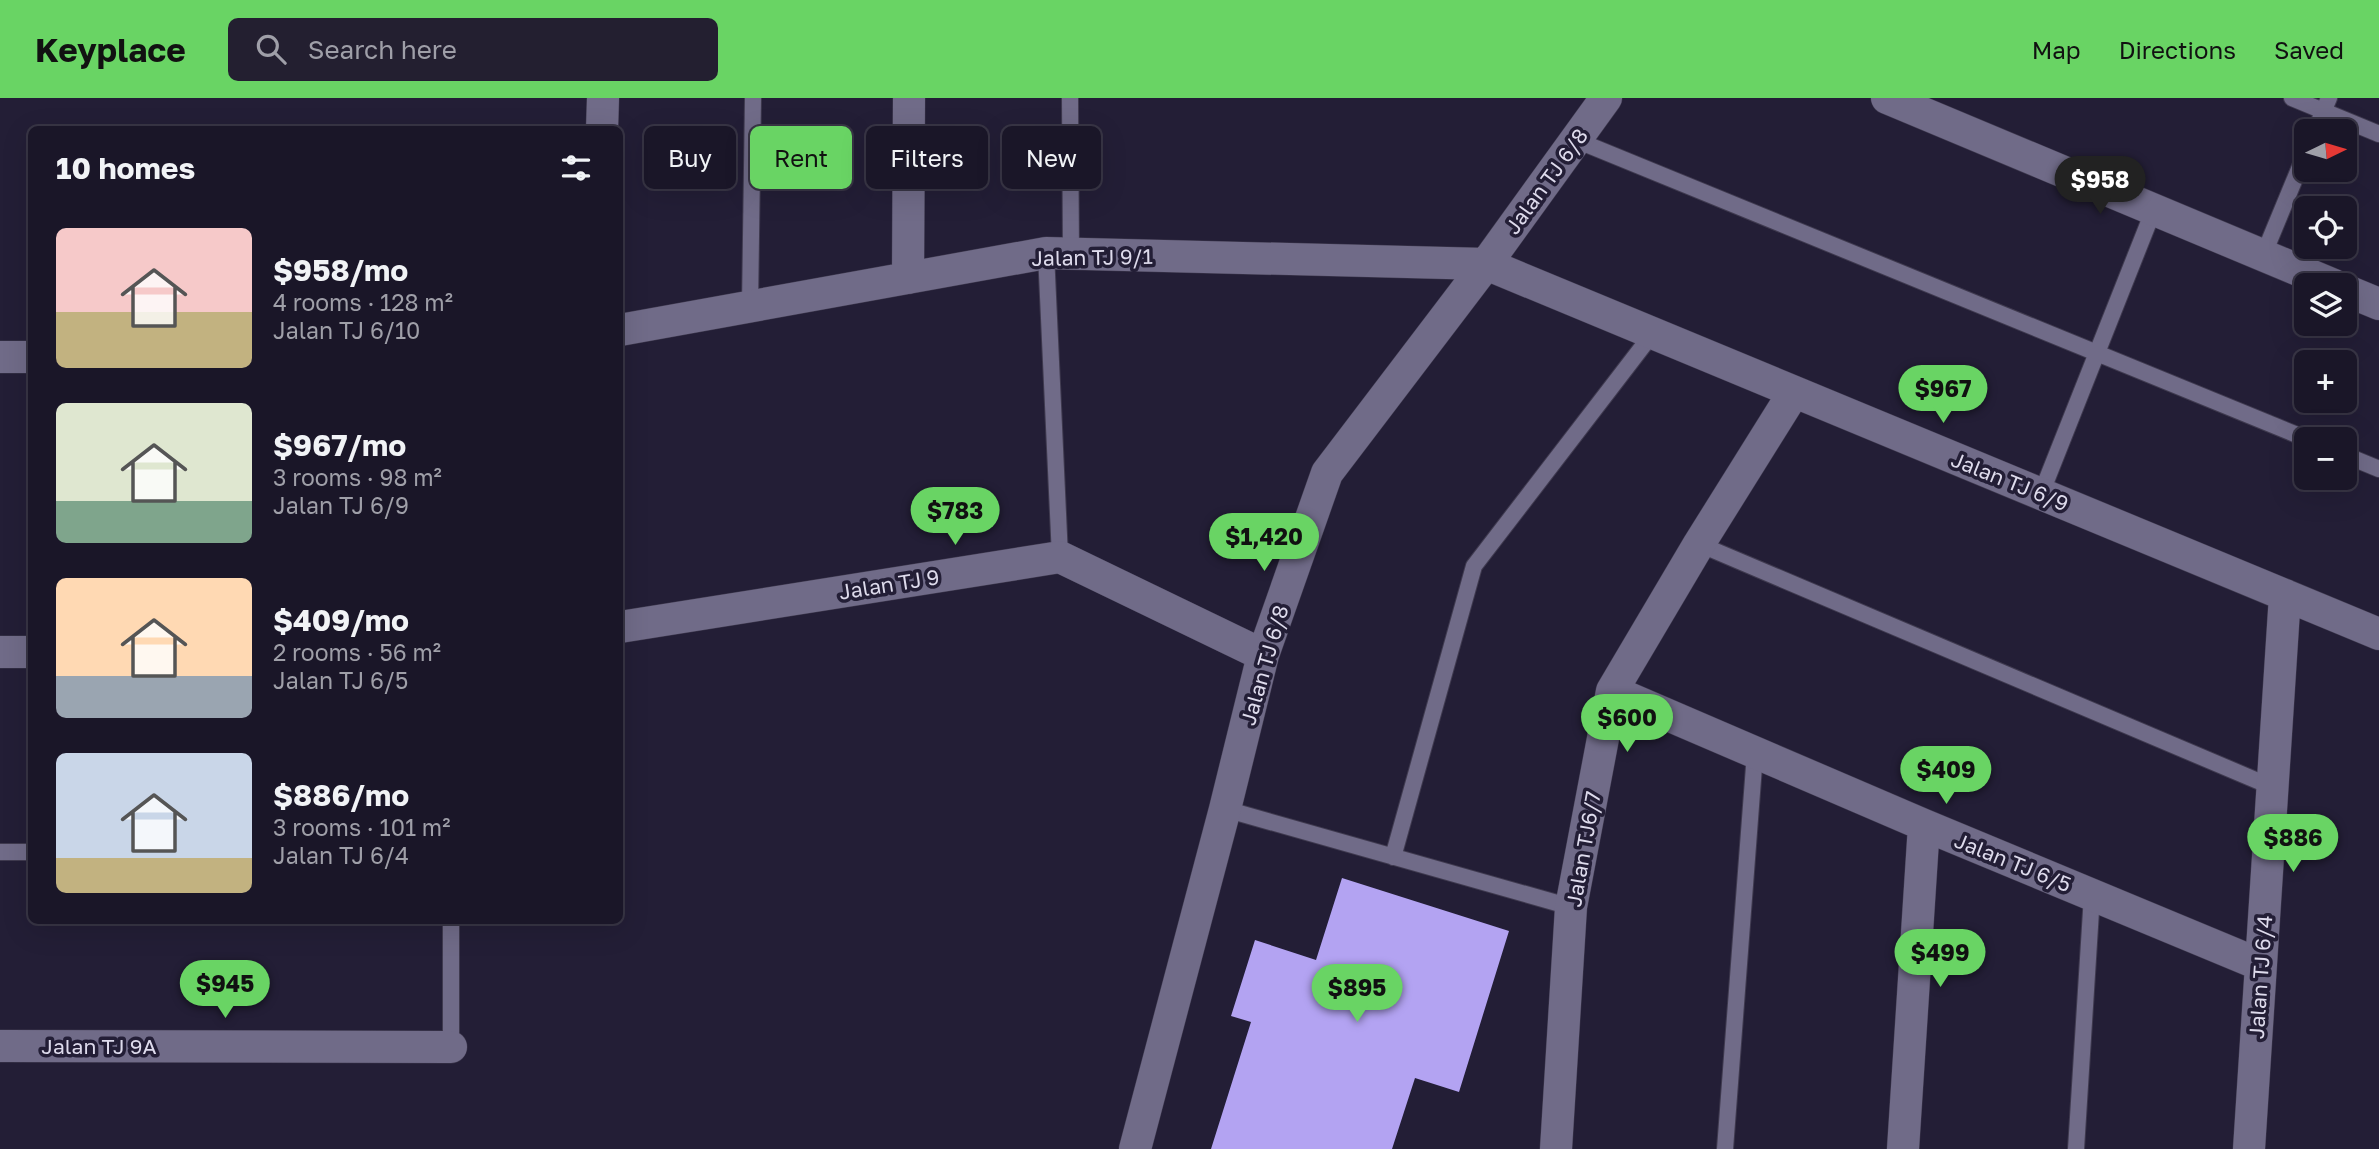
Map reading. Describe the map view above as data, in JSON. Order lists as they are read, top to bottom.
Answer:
{
  "streets": {
    "street": [
      "Jalan TJ 6/8",
      "Jalan TJ 9/1",
      "Jalan TJ 6/9",
      "Jalan TJ 9",
      "Jalan TJ6/7",
      "Jalan TJ 6/5",
      "Jalan TJ 6/4",
      "Jalan TJ 9A"
    ]
  },
  "crossings": [
    ["Jalan TJ 6/8", "Jalan TJ 9/1"],
    ["Jalan TJ 6/8", "Jalan TJ 6/9"],
    ["Jalan TJ 9/1", "Jalan TJ 6/9"],
    ["Jalan TJ 6/9", "Jalan TJ6/7"],
    ["Jalan TJ 6/9", "Jalan TJ 6/4"],
    ["Jalan TJ6/7", "Jalan TJ 6/5"],
    ["Jalan TJ 6/5", "Jalan TJ 6/4"]
  ],
  "north": "right",
  "page": {
    "header": "Keyplace",
    "search": "Search here",
    "nav": ["Map", "Directions", "Saved"],
    "map_buttons": ["+", "−"],
    "chip": [
      "Buy",
      "Rent",
      "Filters",
      "New"
    ],
    "heading": "10 homes",
    "price": [
      "$958",
      "$967",
      "$783",
      "$1,420",
      "$600",
      "$409",
      "$886",
      "$499",
      "$945",
      "$895"
    ],
    "list": [
      {
        "name": "$958/mo",
        "note": "4 rooms · 128 m² · Jalan TJ 6/10"
      },
      {
        "name": "$967/mo",
        "note": "3 rooms · 98 m² · Jalan TJ 6/9"
      },
      {
        "name": "$409/mo",
        "note": "2 rooms · 56 m² · Jalan TJ 6/5"
      },
      {
        "name": "$886/mo",
        "note": "3 rooms · 101 m² · Jalan TJ 6/4"
      }
    ]
  }
}
